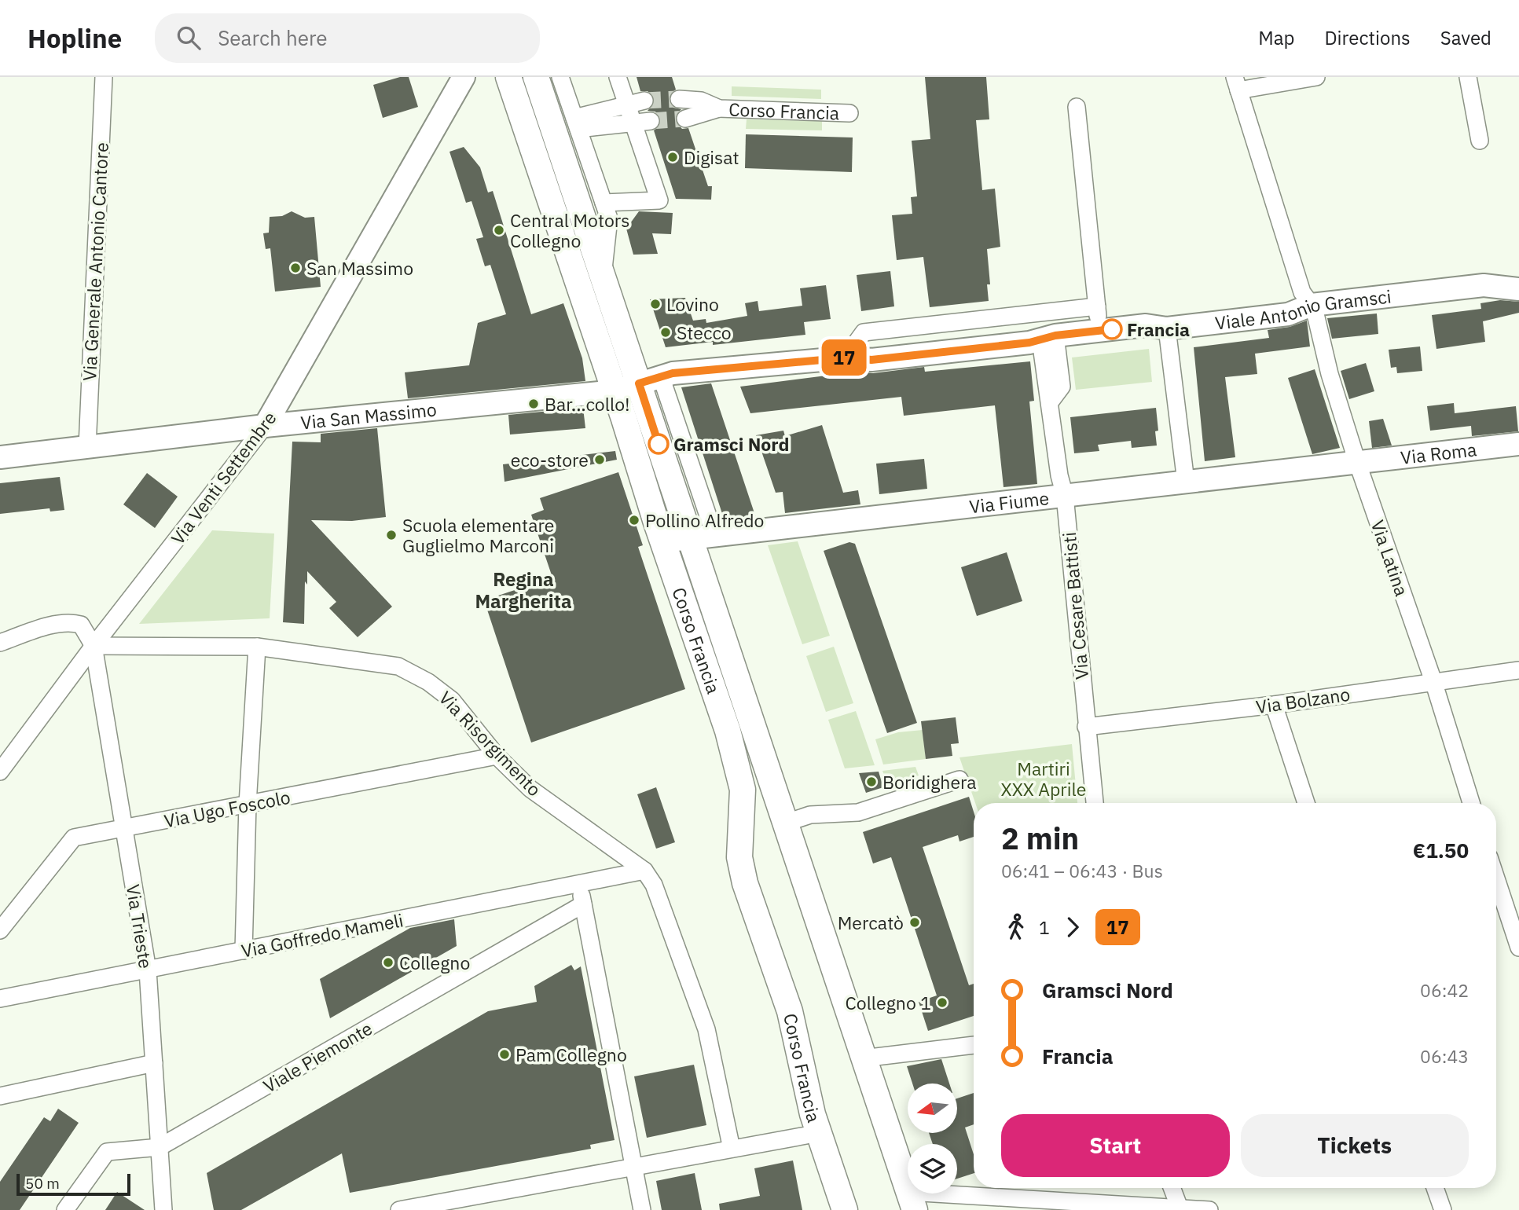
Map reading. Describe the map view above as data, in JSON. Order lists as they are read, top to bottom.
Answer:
{
  "streets": {
    "main road": ["Corso Francia"],
    "street": [
      "Via Generale Antonio Cantore",
      "Viale Antonio Gramsci",
      "Via San Massimo",
      "Via Roma",
      "Via Venti Settembre",
      "Via Fiume",
      "Via Latina",
      "Via Cesare Battisti",
      "Via Bolzano",
      "Via Risorgimento",
      "Via Ugo Foscolo",
      "Via Trieste",
      "Via Goffredo Mameli",
      "Viale Piemonte"
    ]
  },
  "crossings": [
    ["Corso Francia", "Viale Antonio Gramsci"],
    ["Corso Francia", "Via San Massimo"],
    ["Corso Francia", "Via Fiume"],
    ["Corso Francia", "Via Risorgimento"],
    ["Via Generale Antonio Cantore", "Via San Massimo"],
    ["Viale Antonio Gramsci", "Via San Massimo"],
    ["Viale Antonio Gramsci", "Via Latina"],
    ["Viale Antonio Gramsci", "Via Cesare Battisti"],
    ["Via San Massimo", "Via Venti Settembre"],
    ["Via Roma", "Via Fiume"],
    ["Via Roma", "Via Latina"],
    ["Via Venti Settembre", "Via Risorgimento"],
    ["Via Venti Settembre", "Via Trieste"],
    ["Via Fiume", "Via Latina"],
    ["Via Fiume", "Via Cesare Battisti"],
    ["Via Latina", "Via Bolzano"],
    ["Via Cesare Battisti", "Via Bolzano"],
    ["Via Risorgimento", "Via Ugo Foscolo"],
    ["Via Risorgimento", "Via Trieste"],
    ["Via Risorgimento", "Via Goffredo Mameli"],
    ["Via Ugo Foscolo", "Via Trieste"],
    ["Via Trieste", "Via Goffredo Mameli"],
    ["Via Trieste", "Viale Piemonte"]
  ],
  "districts": ["Regina Margherita"],
  "parks": ["Martiri XXX Aprile"],
  "places": [
    "Digisat",
    "Central Motors Collegno",
    "San Massimo",
    "Lovino",
    "Francia",
    "Stecco",
    "Bar...collo!",
    "Gramsci Nord",
    "eco-store",
    "Pollino Alfredo",
    "Scuola elementare Guglielmo Marconi",
    "Boridighera",
    "Mercatò",
    "Collegno",
    "Collegno 1",
    "Pam Collegno"
  ],
  "lines": ["bus line 17"],
  "scale_bar": "50 m",
  "north": "left",
  "page": {
    "header": "Hopline",
    "search": "Search here",
    "nav": ["Map", "Directions", "Saved"],
    "on_map": "17",
    "heading": ["2 min", "06:41 – 06:43 · Bus", "€1.50"],
    "legs": ["1", "17"],
    "list": [
      {
        "name": "Gramsci Nord",
        "value": "06:42"
      },
      {
        "name": "Francia",
        "value": "06:43"
      }
    ],
    "buttons": ["Start", "Tickets"],
    "scale": "50 m"
  }
}
